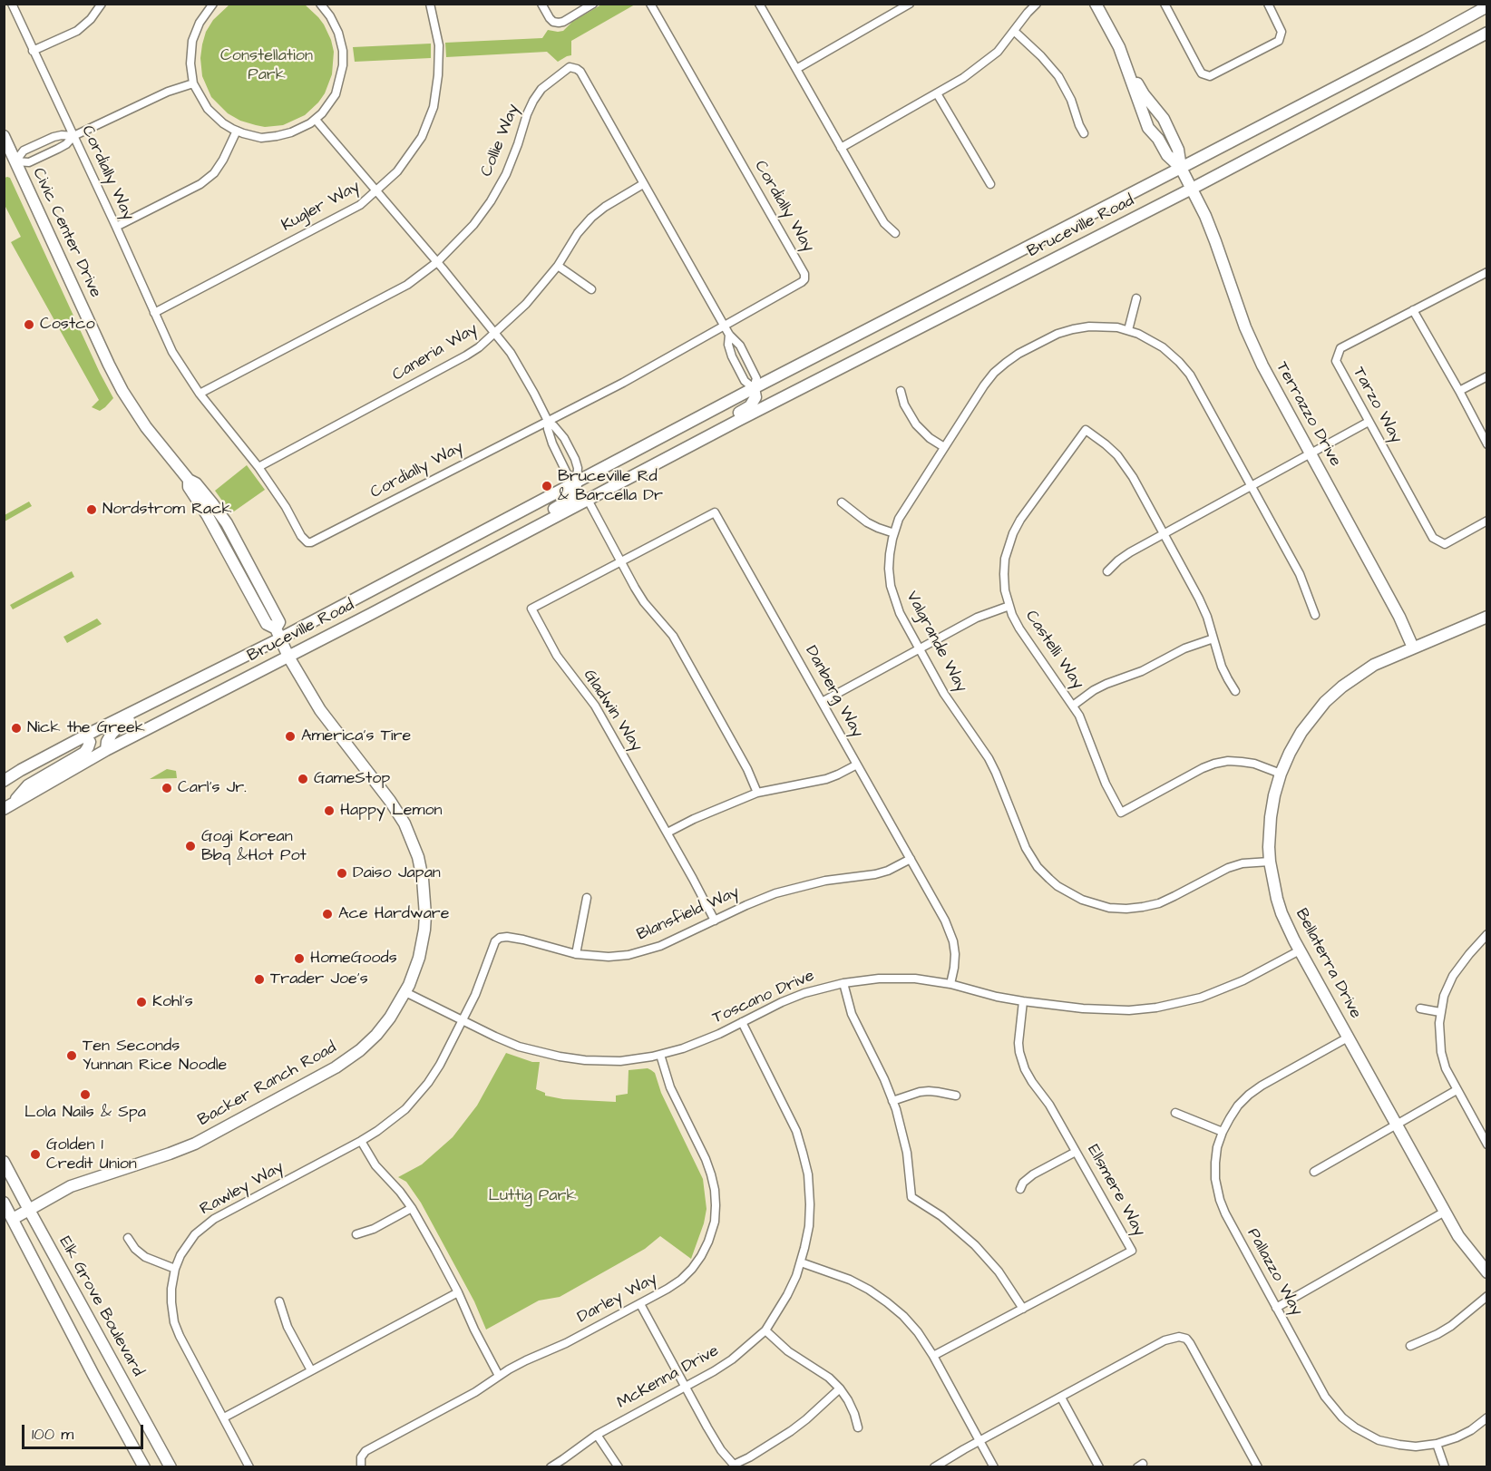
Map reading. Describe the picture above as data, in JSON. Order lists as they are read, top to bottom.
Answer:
{
  "streets": {
    "main road": [
      "Bruceville Road",
      "Civic Center Drive",
      "Terrazzo Drive",
      "Bellaterra Drive",
      "Backer Ranch Road",
      "Elk Grove Boulevard"
    ],
    "street": [
      "Collie Way",
      "Cordially Way",
      "Kugler Way",
      "Caneria Way",
      "Tarzo Way",
      "Valgrande Way",
      "Castelli Way",
      "Danberg Way",
      "Gladwin Way",
      "Blansfield Way",
      "Toscano Drive",
      "Rawley Way",
      "Ellsmere Way",
      "Pallazzo Way",
      "Darley Way",
      "McKenna Drive"
    ]
  },
  "crossings": [
    ["Collie Way", "Cordially Way"],
    ["Collie Way", "Bruceville Road"],
    ["Collie Way", "Caneria Way"],
    ["Cordially Way", "Kugler Way"],
    ["Cordially Way", "Caneria Way"],
    ["Bruceville Road", "Civic Center Drive"],
    ["Bruceville Road", "Terrazzo Drive"],
    ["Bruceville Road", "Backer Ranch Road"],
    ["Civic Center Drive", "Backer Ranch Road"],
    ["Terrazzo Drive", "Bellaterra Drive"],
    ["Valgrande Way", "Bellaterra Drive"],
    ["Castelli Way", "Bellaterra Drive"],
    ["Danberg Way", "Gladwin Way"],
    ["Danberg Way", "Blansfield Way"],
    ["Danberg Way", "Toscano Drive"],
    ["Gladwin Way", "Blansfield Way"],
    ["Blansfield Way", "Toscano Drive"],
    ["Blansfield Way", "Rawley Way"],
    ["Bellaterra Drive", "Toscano Drive"],
    ["Bellaterra Drive", "Pallazzo Way"],
    ["Toscano Drive", "Backer Ranch Road"],
    ["Toscano Drive", "Rawley Way"],
    ["Toscano Drive", "Ellsmere Way"],
    ["Toscano Drive", "Darley Way"],
    ["Toscano Drive", "McKenna Drive"],
    ["Backer Ranch Road", "Elk Grove Boulevard"]
  ],
  "parks": ["Constellation Park", "Luttig Park"],
  "places": [
    "Costco",
    "Bruceville Rd & Barcella Dr",
    "Nordstrom Rack",
    "Nick the Greek",
    "America's Tire",
    "GameStop",
    "Carl's Jr.",
    "Happy Lemon",
    "Gogi Korean Bbq &Hot Pot",
    "Daiso Japan",
    "Ace Hardware",
    "HomeGoods",
    "Trader Joe's",
    "Kohl's",
    "Ten Seconds Yunnan Rice Noodle",
    "Lola Nails & Spa",
    "Golden 1 Credit Union"
  ],
  "scale_bar": "100 m"
}
